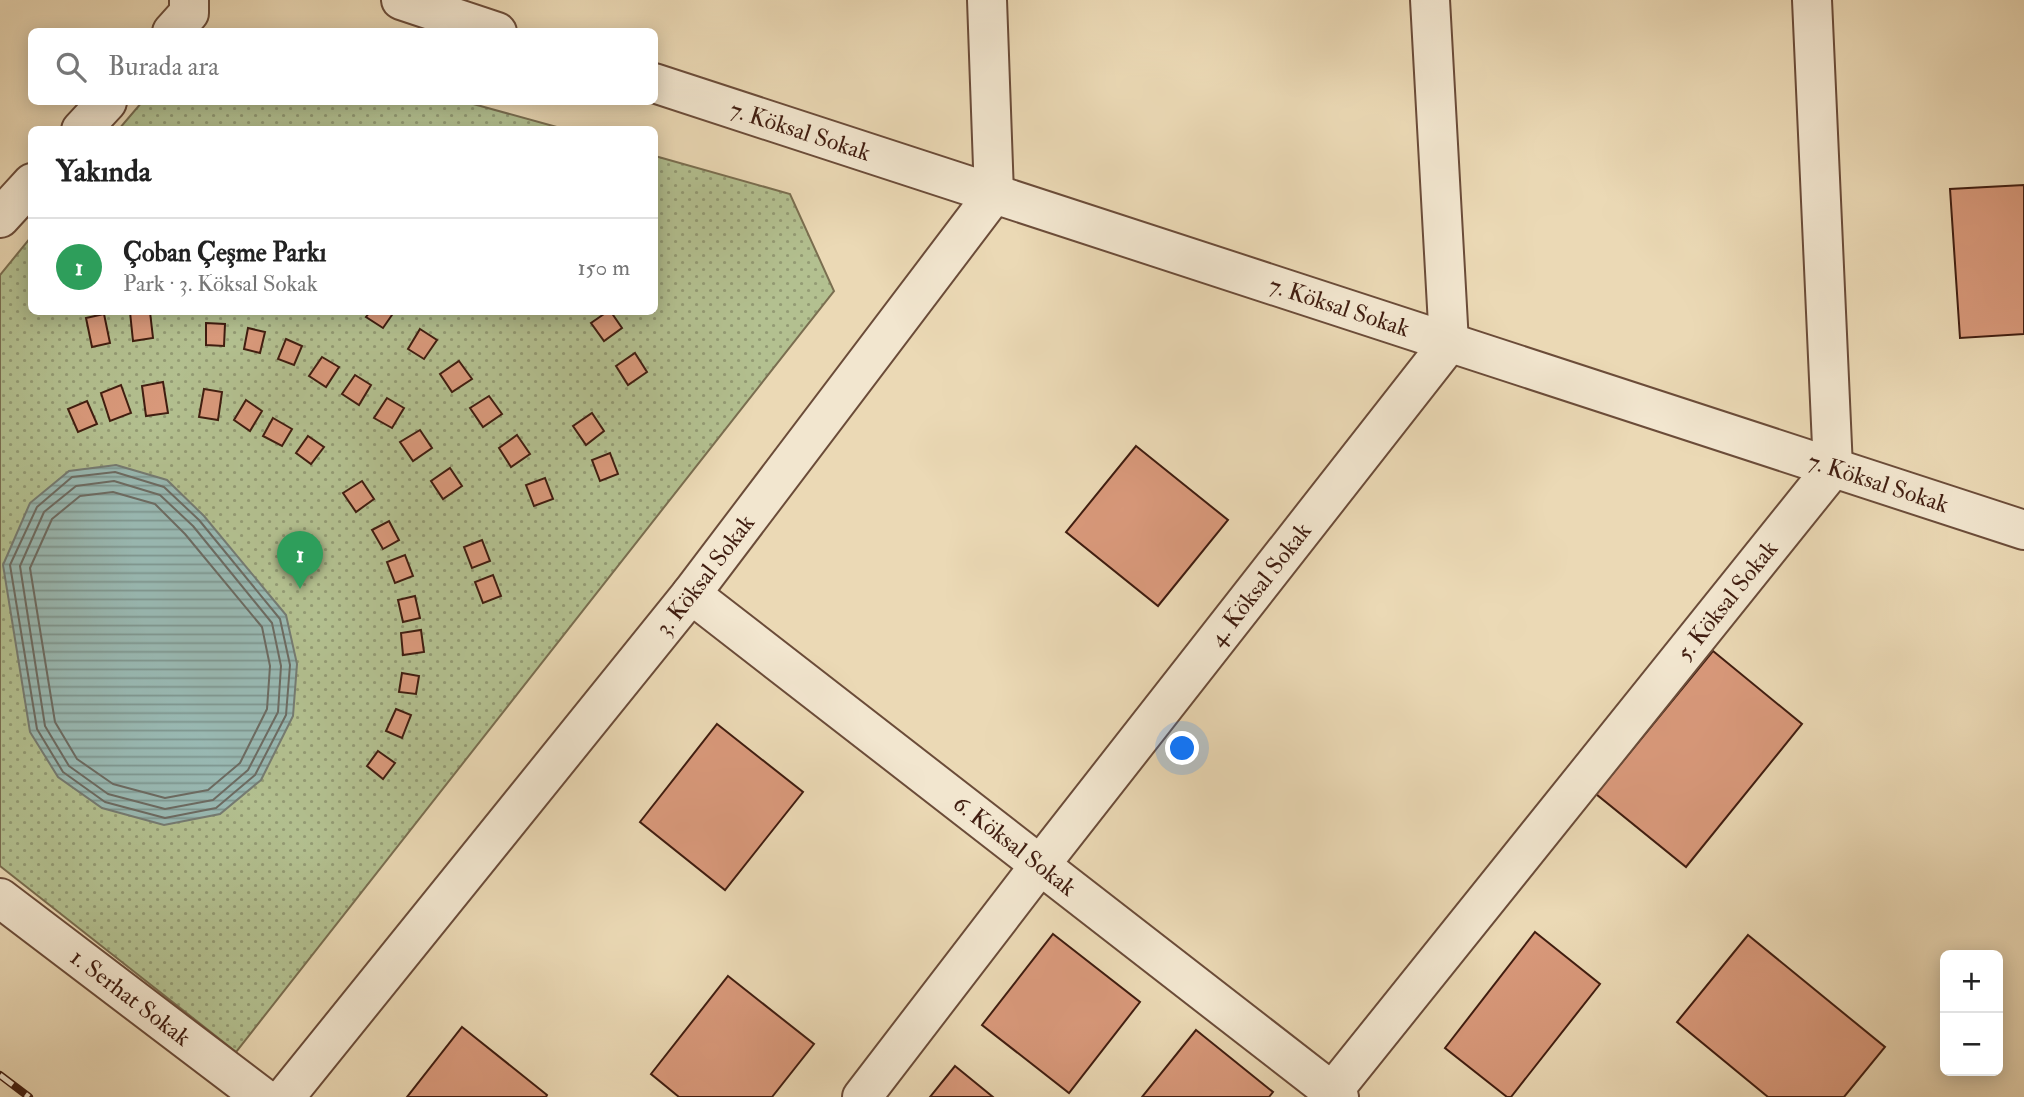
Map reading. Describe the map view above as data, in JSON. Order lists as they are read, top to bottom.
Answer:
{
  "streets": {
    "street": [
      "7. Köksal Sokak",
      "3. Köksal Sokak",
      "4. Köksal Sokak",
      "5. Köksal Sokak",
      "6. Köksal Sokak",
      "1. Serhat Sokak"
    ]
  },
  "crossings": [
    ["7. Köksal Sokak", "3. Köksal Sokak"],
    ["7. Köksal Sokak", "4. Köksal Sokak"],
    ["7. Köksal Sokak", "5. Köksal Sokak"],
    ["3. Köksal Sokak", "6. Köksal Sokak"],
    ["4. Köksal Sokak", "6. Köksal Sokak"],
    ["5. Köksal Sokak", "6. Köksal Sokak"]
  ],
  "page": {
    "search": "Burada ara",
    "heading": "Yakında",
    "list": [
      {
        "mark": "1",
        "name": "Çoban Çeşme Parkı",
        "note": "Park · 3. Köksal Sokak",
        "value": "150 m"
      }
    ],
    "pins": "1",
    "map_buttons": ["+", "−"]
  }
}
